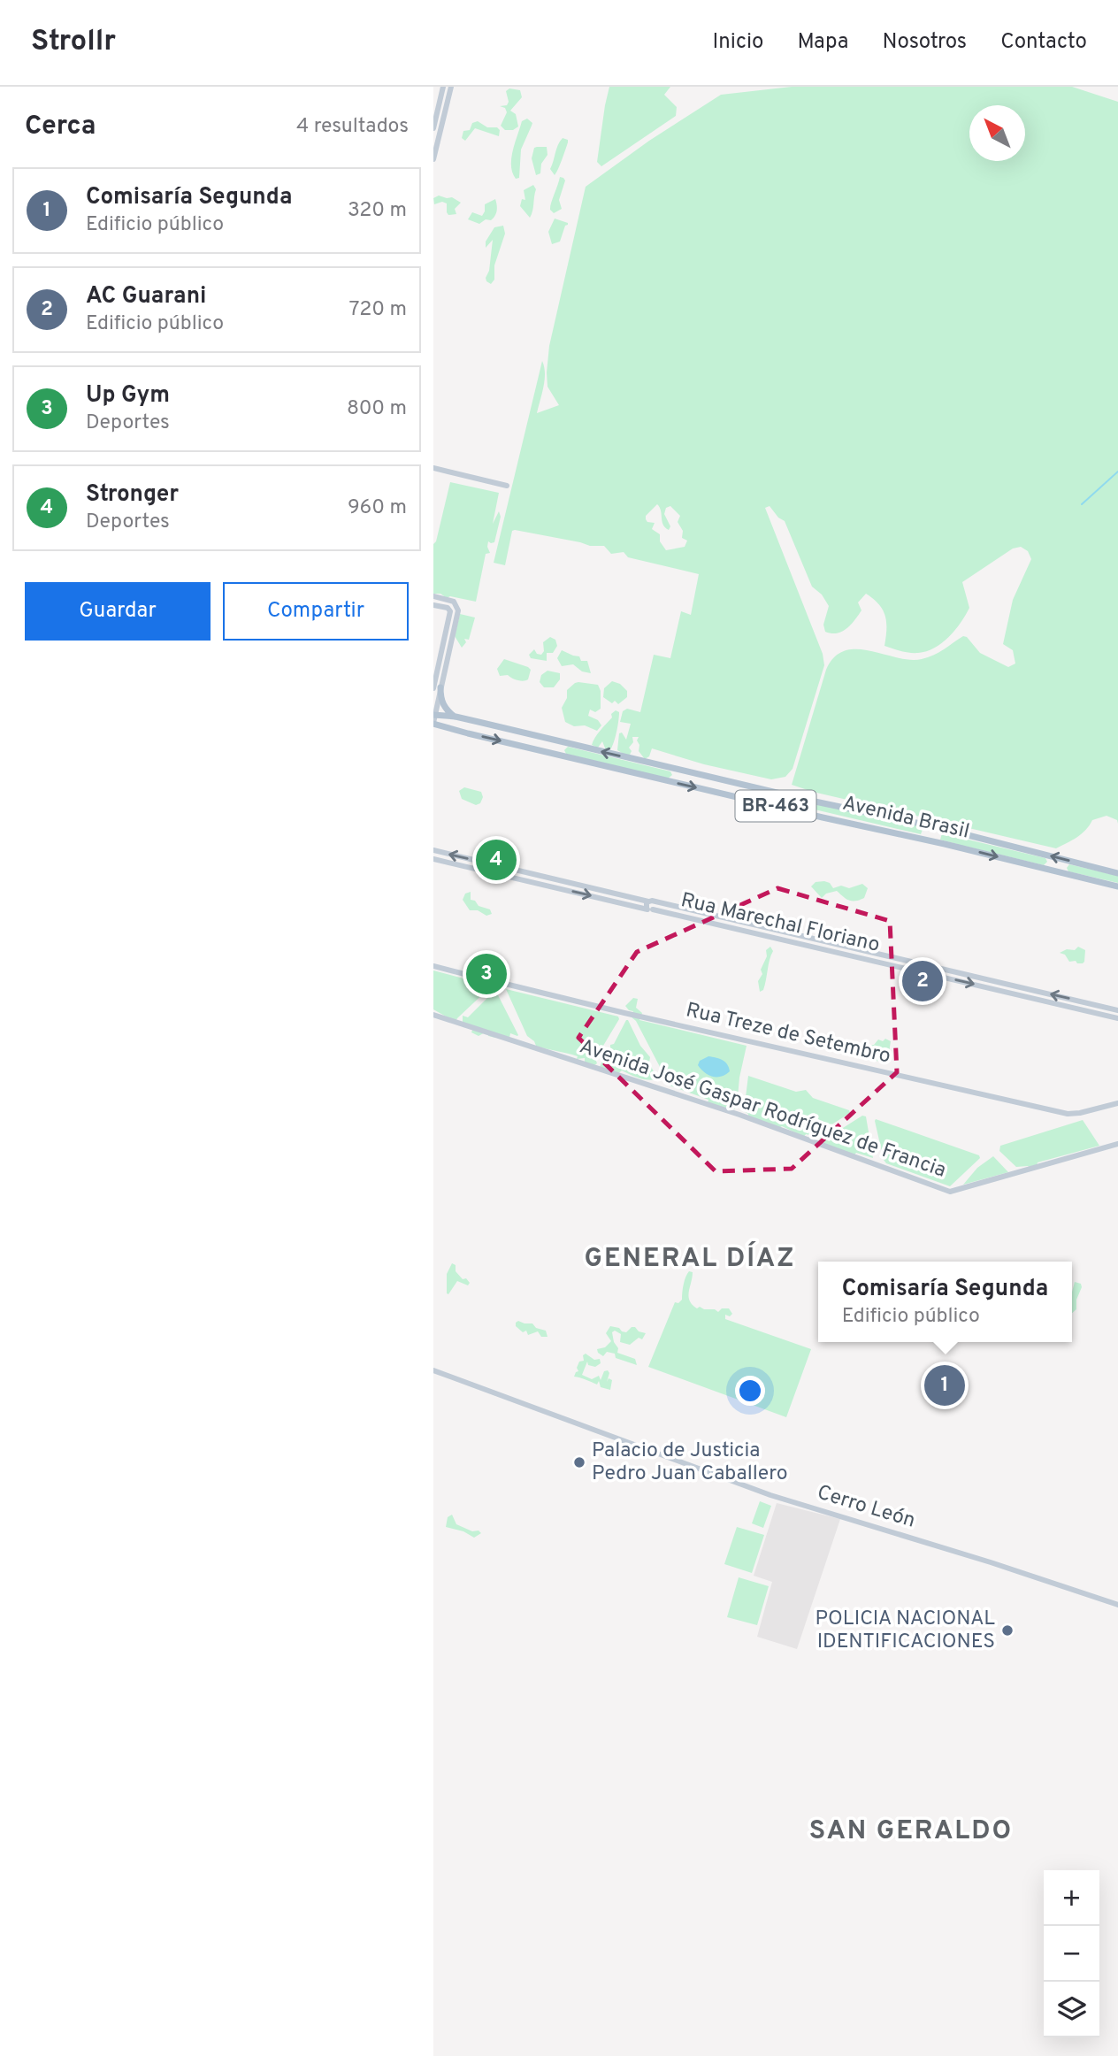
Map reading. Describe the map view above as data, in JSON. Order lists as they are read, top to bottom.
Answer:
{
  "streets": {
    "main road": [
      "BR-463",
      "Avenida Brasil",
      "Rua Marechal Floriano",
      "Rua Treze de Setembro",
      "Avenida José Gaspar Rodríguez de Francia",
      "Cerro León"
    ]
  },
  "districts": ["GENERAL DÍAZ", "SAN GERALDO"],
  "places": ["Palacio de Justicia Pedro Juan Caballero", "POLICIA NACIONAL IDENTIFICACIONES"],
  "north": "top left",
  "page": {
    "header": "Strollr",
    "nav": [
      "Inicio",
      "Mapa",
      "Nosotros",
      "Contacto"
    ],
    "heading": ["Cerca", "4 resultados"],
    "list": [
      {
        "mark": "1",
        "name": "Comisaría Segunda",
        "note": "Edificio público",
        "value": "320 m"
      },
      {
        "mark": "2",
        "name": "AC Guarani",
        "note": "Edificio público",
        "value": "720 m"
      },
      {
        "mark": "3",
        "name": "Up Gym",
        "note": "Deportes",
        "value": "800 m"
      },
      {
        "mark": "4",
        "name": "Stronger",
        "note": "Deportes",
        "value": "960 m"
      }
    ],
    "buttons": ["Guardar", "Compartir"],
    "pins": [
      "4",
      "3",
      "2",
      "1"
    ],
    "popup": ["Comisaría Segunda", "Edificio público"],
    "map_buttons": ["+", "−"]
  }
}
